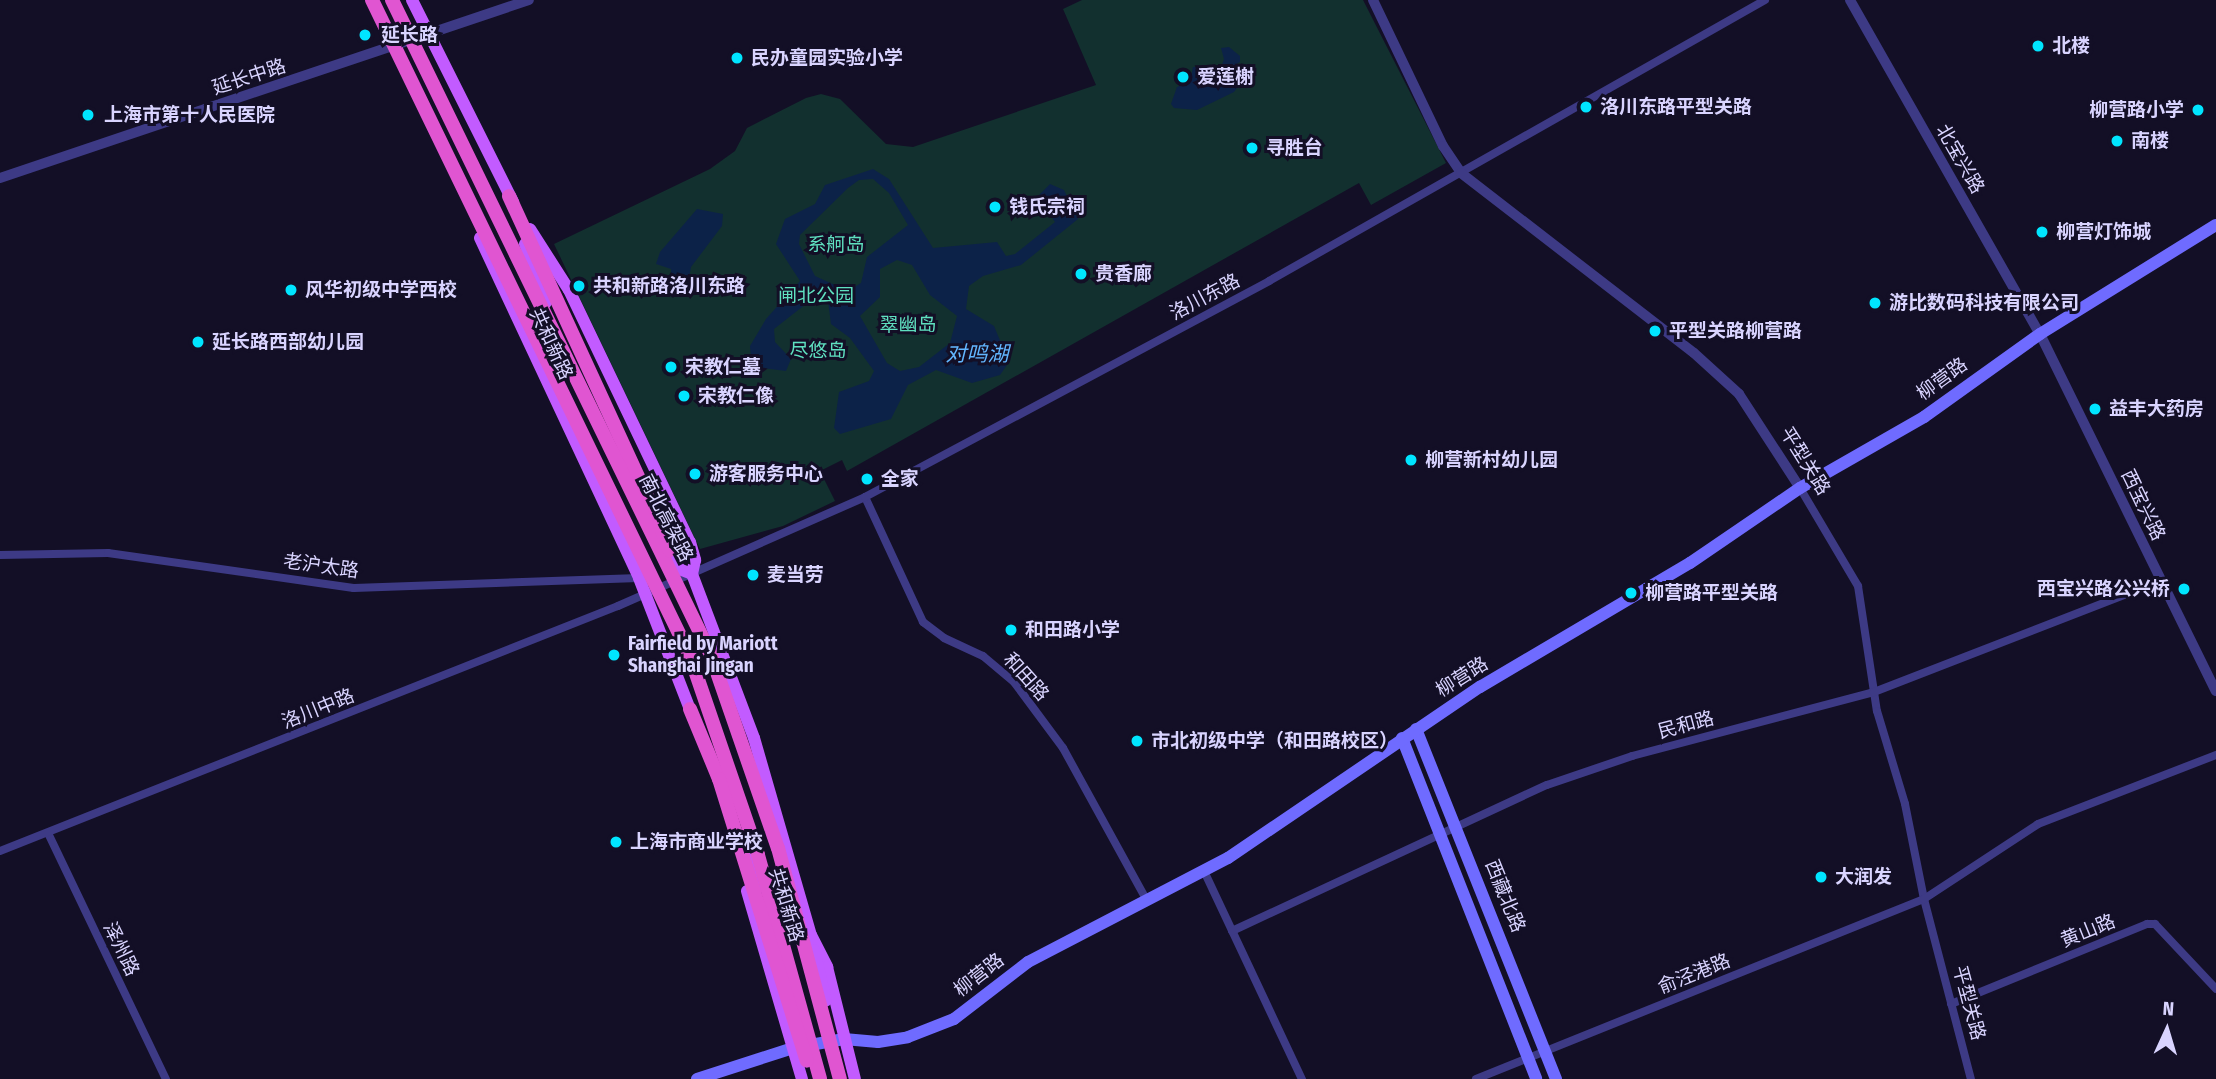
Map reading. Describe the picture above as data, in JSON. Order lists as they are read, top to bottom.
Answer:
{
  "streets": {
    "highway": ["南北高架路"],
    "main road": ["共和新路", "柳营路", "西藏北路"],
    "street": [
      "延长中路",
      "北宝兴路",
      "洛川东路",
      "平型关路",
      "西宝兴路",
      "老沪太路",
      "和田路",
      "洛川中路",
      "民和路",
      "黄山路",
      "泽州路",
      "俞泾港路"
    ]
  },
  "crossings": [
    ["延长中路", "共和新路"],
    ["北宝兴路", "柳营路"],
    ["北宝兴路", "西宝兴路"],
    ["洛川东路", "共和新路"],
    ["洛川东路", "平型关路"],
    ["洛川东路", "和田路"],
    ["洛川东路", "洛川中路"],
    ["共和新路", "柳营路"],
    ["共和新路", "南北高架路"],
    ["共和新路", "老沪太路"],
    ["共和新路", "洛川中路"],
    ["柳营路", "平型关路"],
    ["柳营路", "西宝兴路"],
    ["柳营路", "和田路"],
    ["柳营路", "西藏北路"],
    ["平型关路", "民和路"],
    ["平型关路", "黄山路"],
    ["平型关路", "俞泾港路"],
    ["西宝兴路", "民和路"],
    ["洛川中路", "泽州路"],
    ["民和路", "西藏北路"],
    ["西藏北路", "俞泾港路"]
  ],
  "water": ["对鸣湖"],
  "parks": [
    "系舸岛",
    "闸北公园",
    "翠幽岛",
    "尽悠岛"
  ],
  "places": [
    "延长路",
    "北楼",
    "民办童园实验小学",
    "爱莲榭",
    "洛川东路平型关路",
    "柳营路小学",
    "上海市第十人民医院",
    "南楼",
    "寻胜台",
    "钱氏宗祠",
    "柳营灯饰城",
    "贵香廊",
    "共和新路洛川东路",
    "风华初级中学西校",
    "游比数码科技有限公司",
    "平型关路柳营路",
    "延长路西部幼儿园",
    "宋教仁墓",
    "宋教仁像",
    "益丰大药房",
    "柳营新村幼儿园",
    "游客服务中心",
    "全家",
    "麦当劳",
    "西宝兴路公兴桥",
    "柳营路平型关路",
    "和田路小学",
    "Fairfield by Mariott Shanghai Jingan",
    "市北初级中学（和田路校区）",
    "上海市商业学校",
    "大润发"
  ],
  "north": "top"
}
